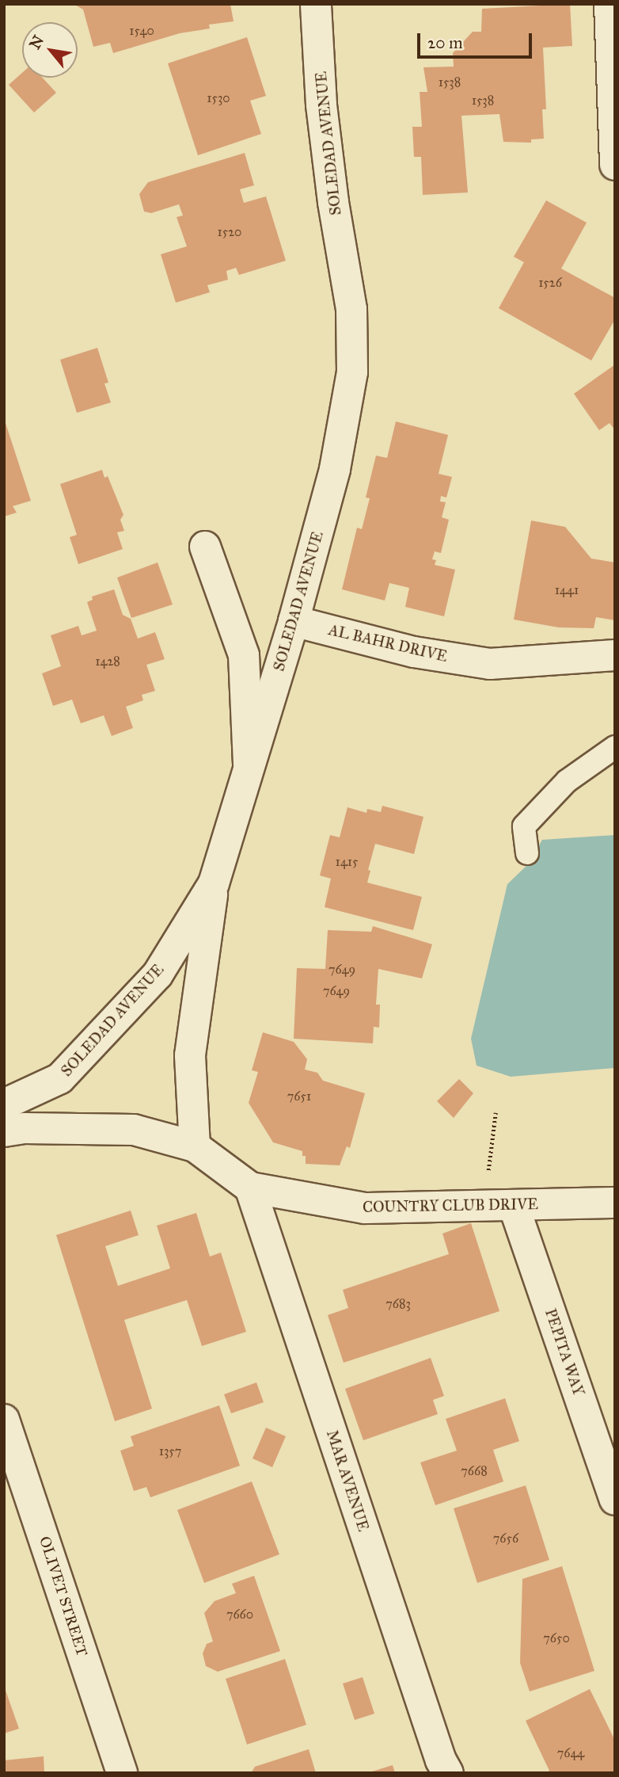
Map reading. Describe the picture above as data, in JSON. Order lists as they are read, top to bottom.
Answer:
{
  "streets": {
    "street": [
      "SOLEDAD AVENUE",
      "AL BAHR DRIVE",
      "COUNTRY CLUB DRIVE",
      "PEPITA WAY",
      "MAR AVENUE",
      "OLIVET STREET"
    ]
  },
  "crossings": [
    ["SOLEDAD AVENUE", "AL BAHR DRIVE"],
    ["COUNTRY CLUB DRIVE", "PEPITA WAY"],
    ["COUNTRY CLUB DRIVE", "MAR AVENUE"]
  ],
  "house_numbers": [
    "1540",
    "1538",
    "1530",
    "1538",
    "1520",
    "1526",
    "1441",
    "1428",
    "1415",
    "7649",
    "7649",
    "7651",
    "7683",
    "1357",
    "7668",
    "7656",
    "7660",
    "7650",
    "7644"
  ],
  "scale_bar": "20 m",
  "north": "top left"
}
